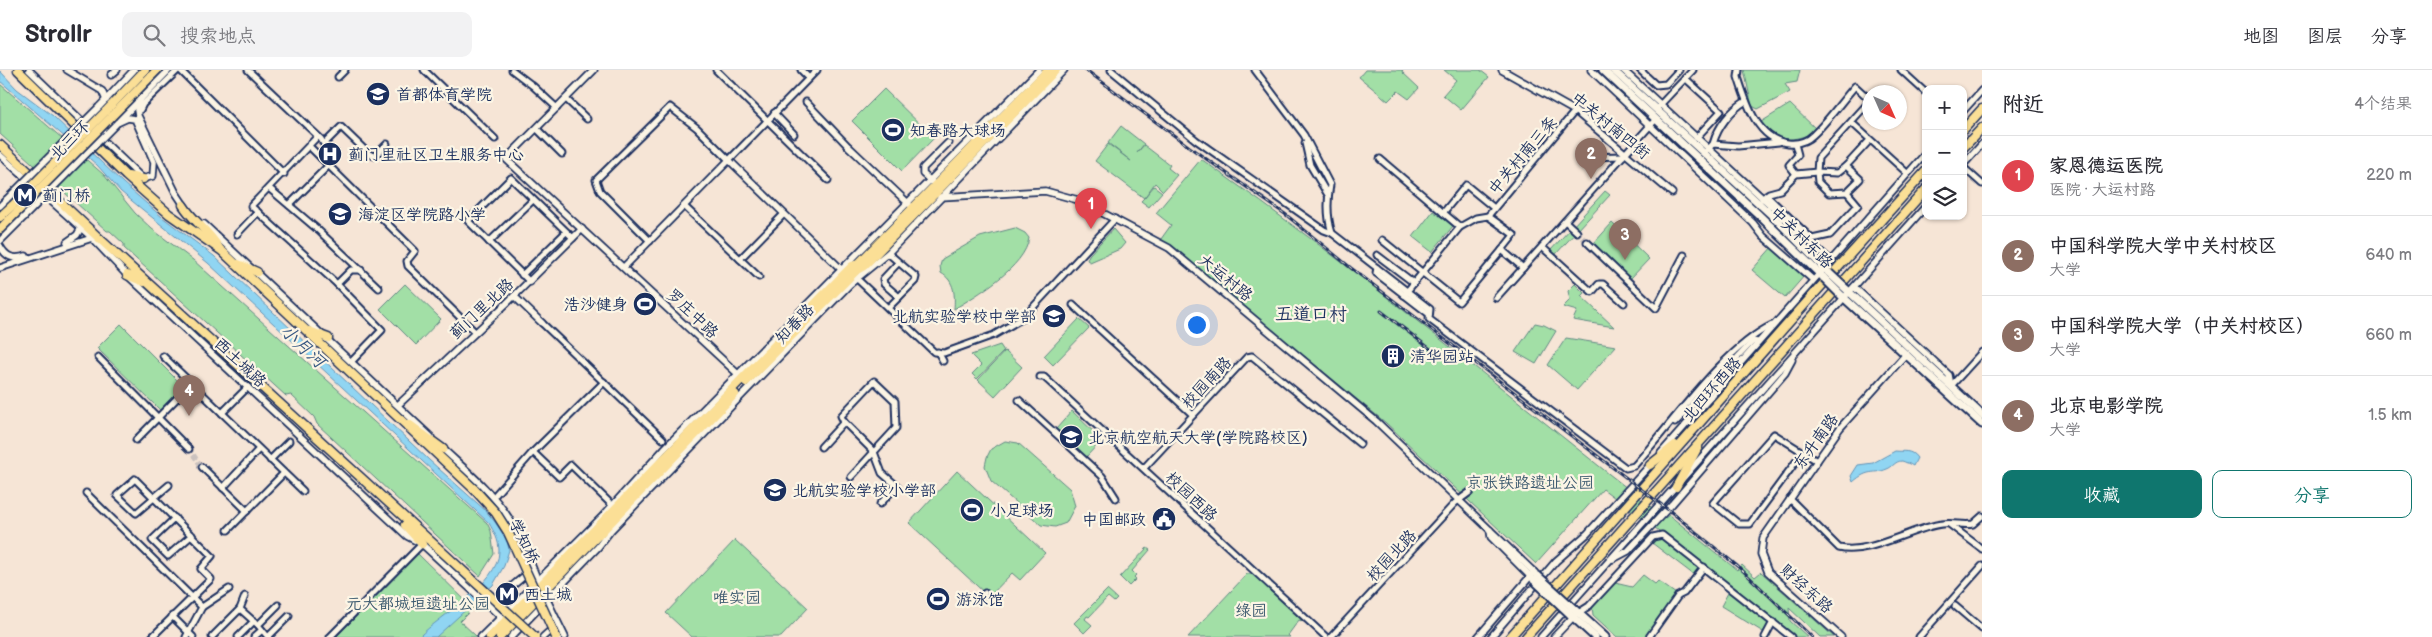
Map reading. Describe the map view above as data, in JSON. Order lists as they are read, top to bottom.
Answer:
{
  "streets": {
    "main road": [
      "北三环",
      "中关村东路",
      "大运村路",
      "知春路",
      "西土城路",
      "北四环西路",
      "学知桥"
    ],
    "street": [
      "中关村南四街",
      "中关村南三条",
      "蓟门里北路",
      "罗庄中路",
      "校园南路",
      "东升南路",
      "校园西路",
      "校园北路",
      "财经东路"
    ]
  },
  "crossings": [
    ["中关村南四街", "中关村南三条"],
    ["中关村东路", "北四环西路"],
    ["中关村东路", "东升南路"],
    ["大运村路", "知春路"],
    ["大运村路", "校园北路"],
    ["蓟门里北路", "罗庄中路"],
    ["罗庄中路", "知春路"],
    ["校园南路", "校园西路"],
    ["东升南路", "财经东路"]
  ],
  "districts": ["五道口村"],
  "water": ["小月河"],
  "parks": [
    "京张铁路遗址公园",
    "唯实园",
    "元大都城垣遗址公园",
    "绿园"
  ],
  "places": {
    "school or university": [
      "首都体育学院",
      "海淀区学院路小学",
      "北航实验学校中学部",
      "北京航空航天大学(学院路校区)",
      "北航实验学校小学部"
    ],
    "sports": [
      "知春路大球场",
      "浩沙健身",
      "小足球场",
      "游泳馆"
    ],
    "hospital": ["蓟门里社区卫生服务中心"],
    "metro station": ["蓟门桥", "西土城"],
    "building": ["清华园站"],
    "public building": ["中国邮政"]
  },
  "north": "bottom right",
  "page": {
    "header": "Strollr",
    "search": "搜索地点",
    "nav": ["地图", "图层", "分享"],
    "heading": ["附近", "4个结果"],
    "map_buttons": ["+", "−"],
    "list": [
      {
        "mark": "1",
        "name": "家恩德运医院",
        "note": "医院 · 大运村路",
        "value": "220 m"
      },
      {
        "mark": "2",
        "name": "中国科学院大学中关村校区",
        "note": "大学",
        "value": "640 m"
      },
      {
        "mark": "3",
        "name": "中国科学院大学（中关村校区）",
        "note": "大学",
        "value": "660 m"
      },
      {
        "mark": "4",
        "name": "北京电影学院",
        "note": "大学",
        "value": "1.5 km"
      }
    ],
    "pins": [
      "2",
      "1",
      "3",
      "4"
    ],
    "buttons": ["收藏", "分享"]
  }
}
